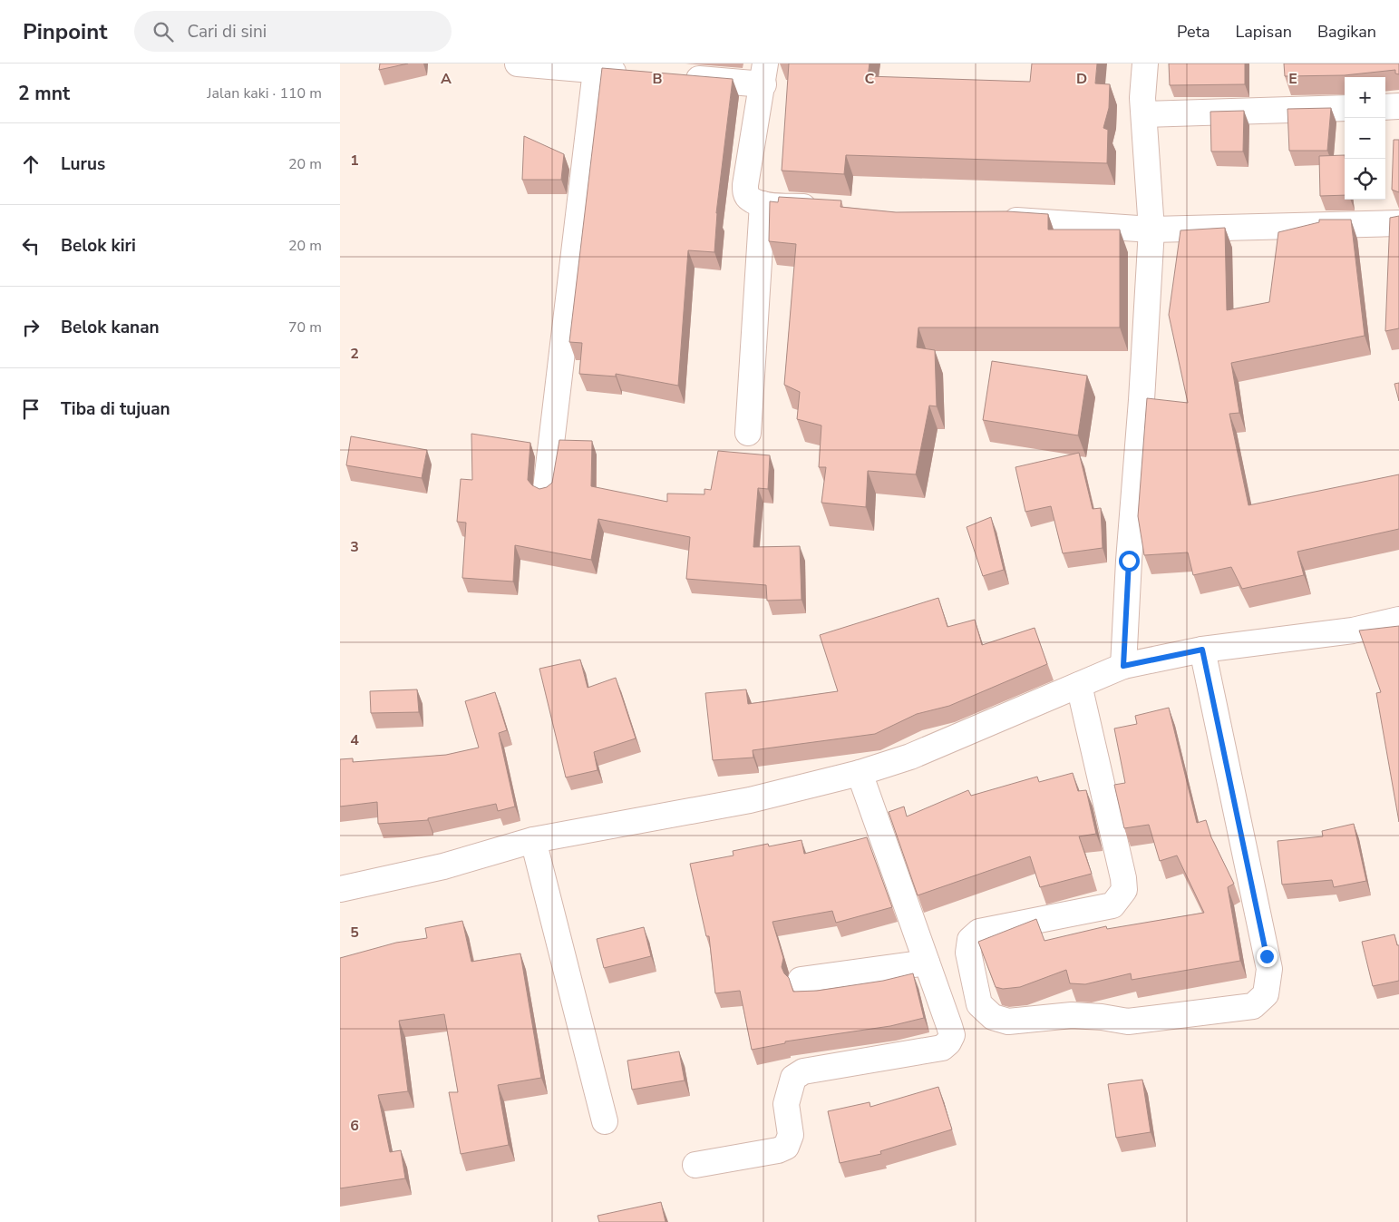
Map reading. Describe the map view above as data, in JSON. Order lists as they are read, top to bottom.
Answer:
{
  "page": {
    "header": "Pinpoint",
    "search": "Cari di sini",
    "nav": ["Peta", "Lapisan", "Bagikan"],
    "heading": ["2 mnt", "Jalan kaki · 110 m"],
    "map_buttons": ["+", "−"],
    "list": [
      ["Lurus", "20 m"],
      ["Belok kiri", "20 m"],
      ["Belok kanan", "70 m"],
      "Tiba di tujuan"
    ]
  },
  "grid": {
    "columns": [
      "A",
      "B",
      "C",
      "D",
      "E"
    ],
    "rows": [
      "1",
      "2",
      "3",
      "4",
      "5",
      "6"
    ]
  }
}
